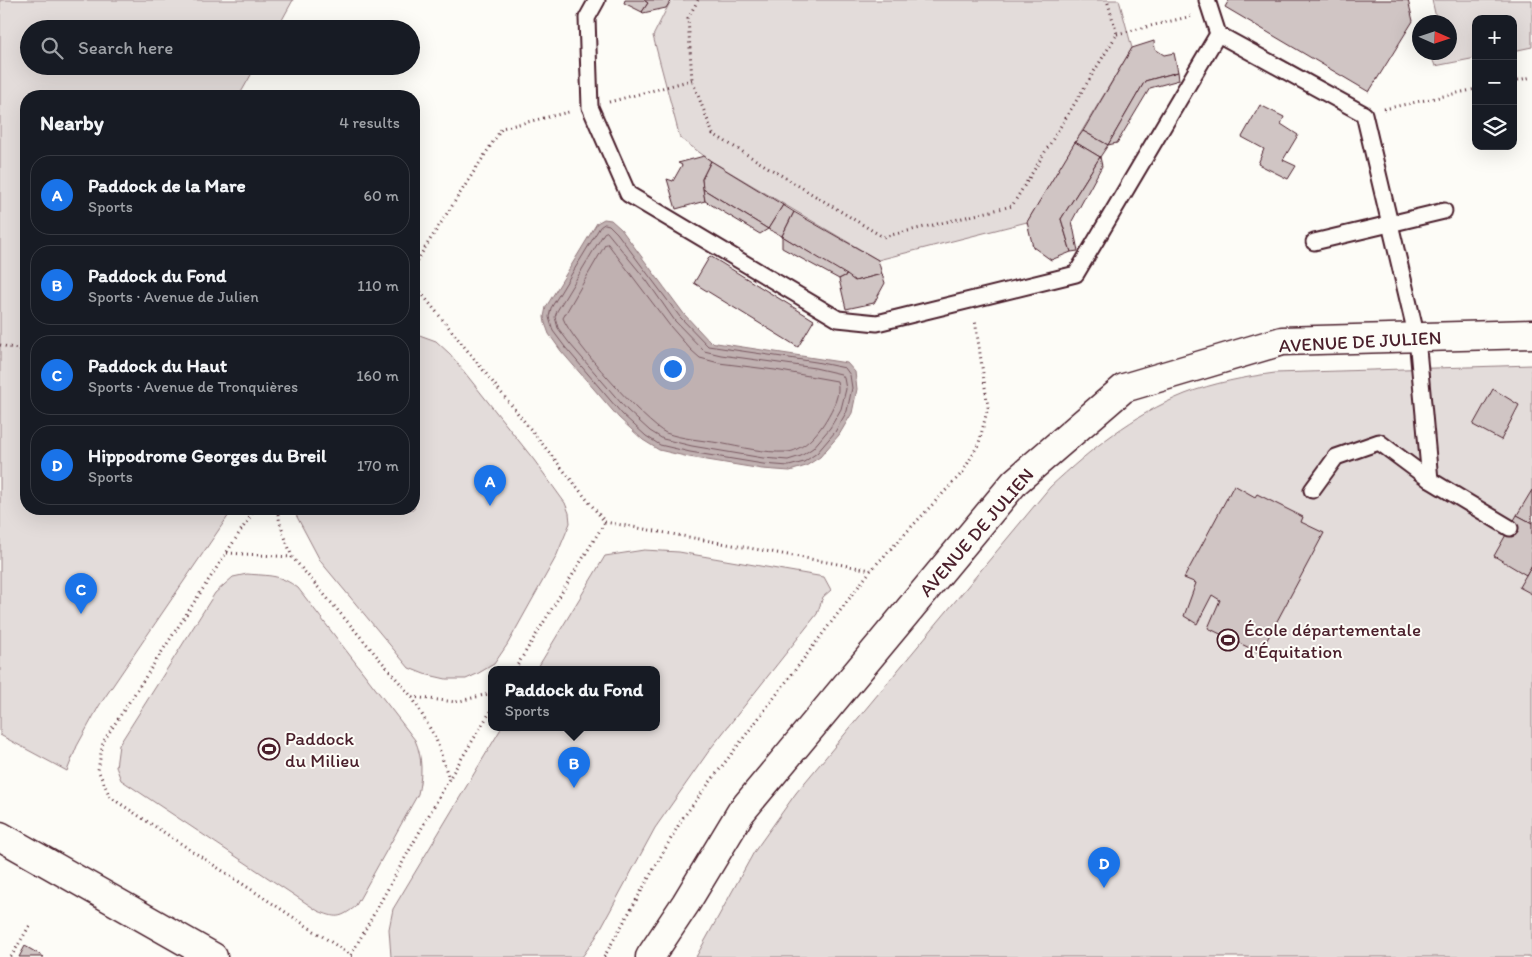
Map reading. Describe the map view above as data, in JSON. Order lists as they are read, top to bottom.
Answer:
{
  "streets": {
    "street": ["AVENUE DE JULIEN"]
  },
  "places": {
    "sports": ["École départementale d'Équitation", "Paddock du Milieu"]
  },
  "north": "right",
  "page": {
    "map_buttons": ["+", "−"],
    "search": "Search here",
    "heading": ["Nearby", "4 results"],
    "list": [
      {
        "mark": "A",
        "name": "Paddock de la Mare",
        "note": "Sports",
        "value": "60 m"
      },
      {
        "mark": "B",
        "name": "Paddock du Fond",
        "note": "Sports · Avenue de Julien",
        "value": "110 m"
      },
      {
        "mark": "C",
        "name": "Paddock du Haut",
        "note": "Sports · Avenue de Tronquières",
        "value": "160 m"
      },
      {
        "mark": "D",
        "name": "Hippodrome Georges du Breil",
        "note": "Sports",
        "value": "170 m"
      }
    ],
    "pins": [
      "A",
      "C",
      "B",
      "D"
    ],
    "popup": ["Paddock du Fond", "Sports"]
  }
}
